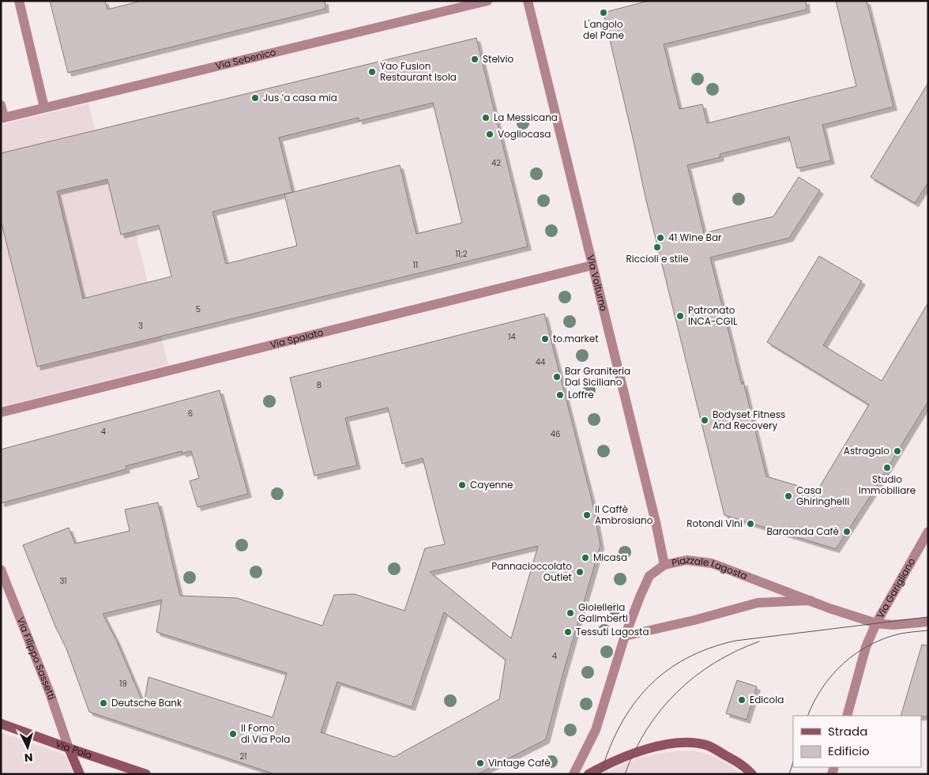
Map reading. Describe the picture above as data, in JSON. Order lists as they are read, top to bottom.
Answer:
{
  "streets": {
    "street": [
      "Via Sebenico",
      "Via Volturno",
      "Via Spalato",
      "Piazzale Lagosta",
      "Via Garigliano",
      "Via Filippo Sassetti",
      "Via Pola"
    ]
  },
  "crossings": [
    ["Via Volturno", "Via Spalato"],
    ["Via Volturno", "Piazzale Lagosta"],
    ["Piazzale Lagosta", "Via Garigliano"],
    ["Via Filippo Sassetti", "Via Pola"]
  ],
  "places": [
    "L'angolo del Pane",
    "Stelvio",
    "Yao Fusion Restaurant Isola",
    "Jus ‘a casa mia",
    "La Messicana",
    "Vogliocasa",
    "41 Wine Bar",
    "Riccioli e stile",
    "Patronato INCA-CGIL",
    "to.market",
    "Bar Graniteria Dal Siciliano",
    "Loffre",
    "Bodyset Fitness And Recovery",
    "Astragalo",
    "Studio Immobiliare",
    "Cayenne",
    "Casa Ghiringhelli",
    "Il Caffè Ambrosiano",
    "Rotondi Vini",
    "Baraonda Cafè",
    "Micasa",
    "Pannacioccolato Outlet",
    "Gioielleria Galimberti",
    "Tessuti Lagosta",
    "Edicola",
    "Deutsche Bank",
    "Il Forno di Via Pola",
    "Vintage Cafè"
  ],
  "house_numbers": [
    "42",
    "11;2",
    "11",
    "5",
    "3",
    "14",
    "44",
    "8",
    "6",
    "4",
    "46",
    "31",
    "4",
    "19",
    "21"
  ],
  "legend": ["Strada", "Edificio"],
  "north": "bottom"
}
